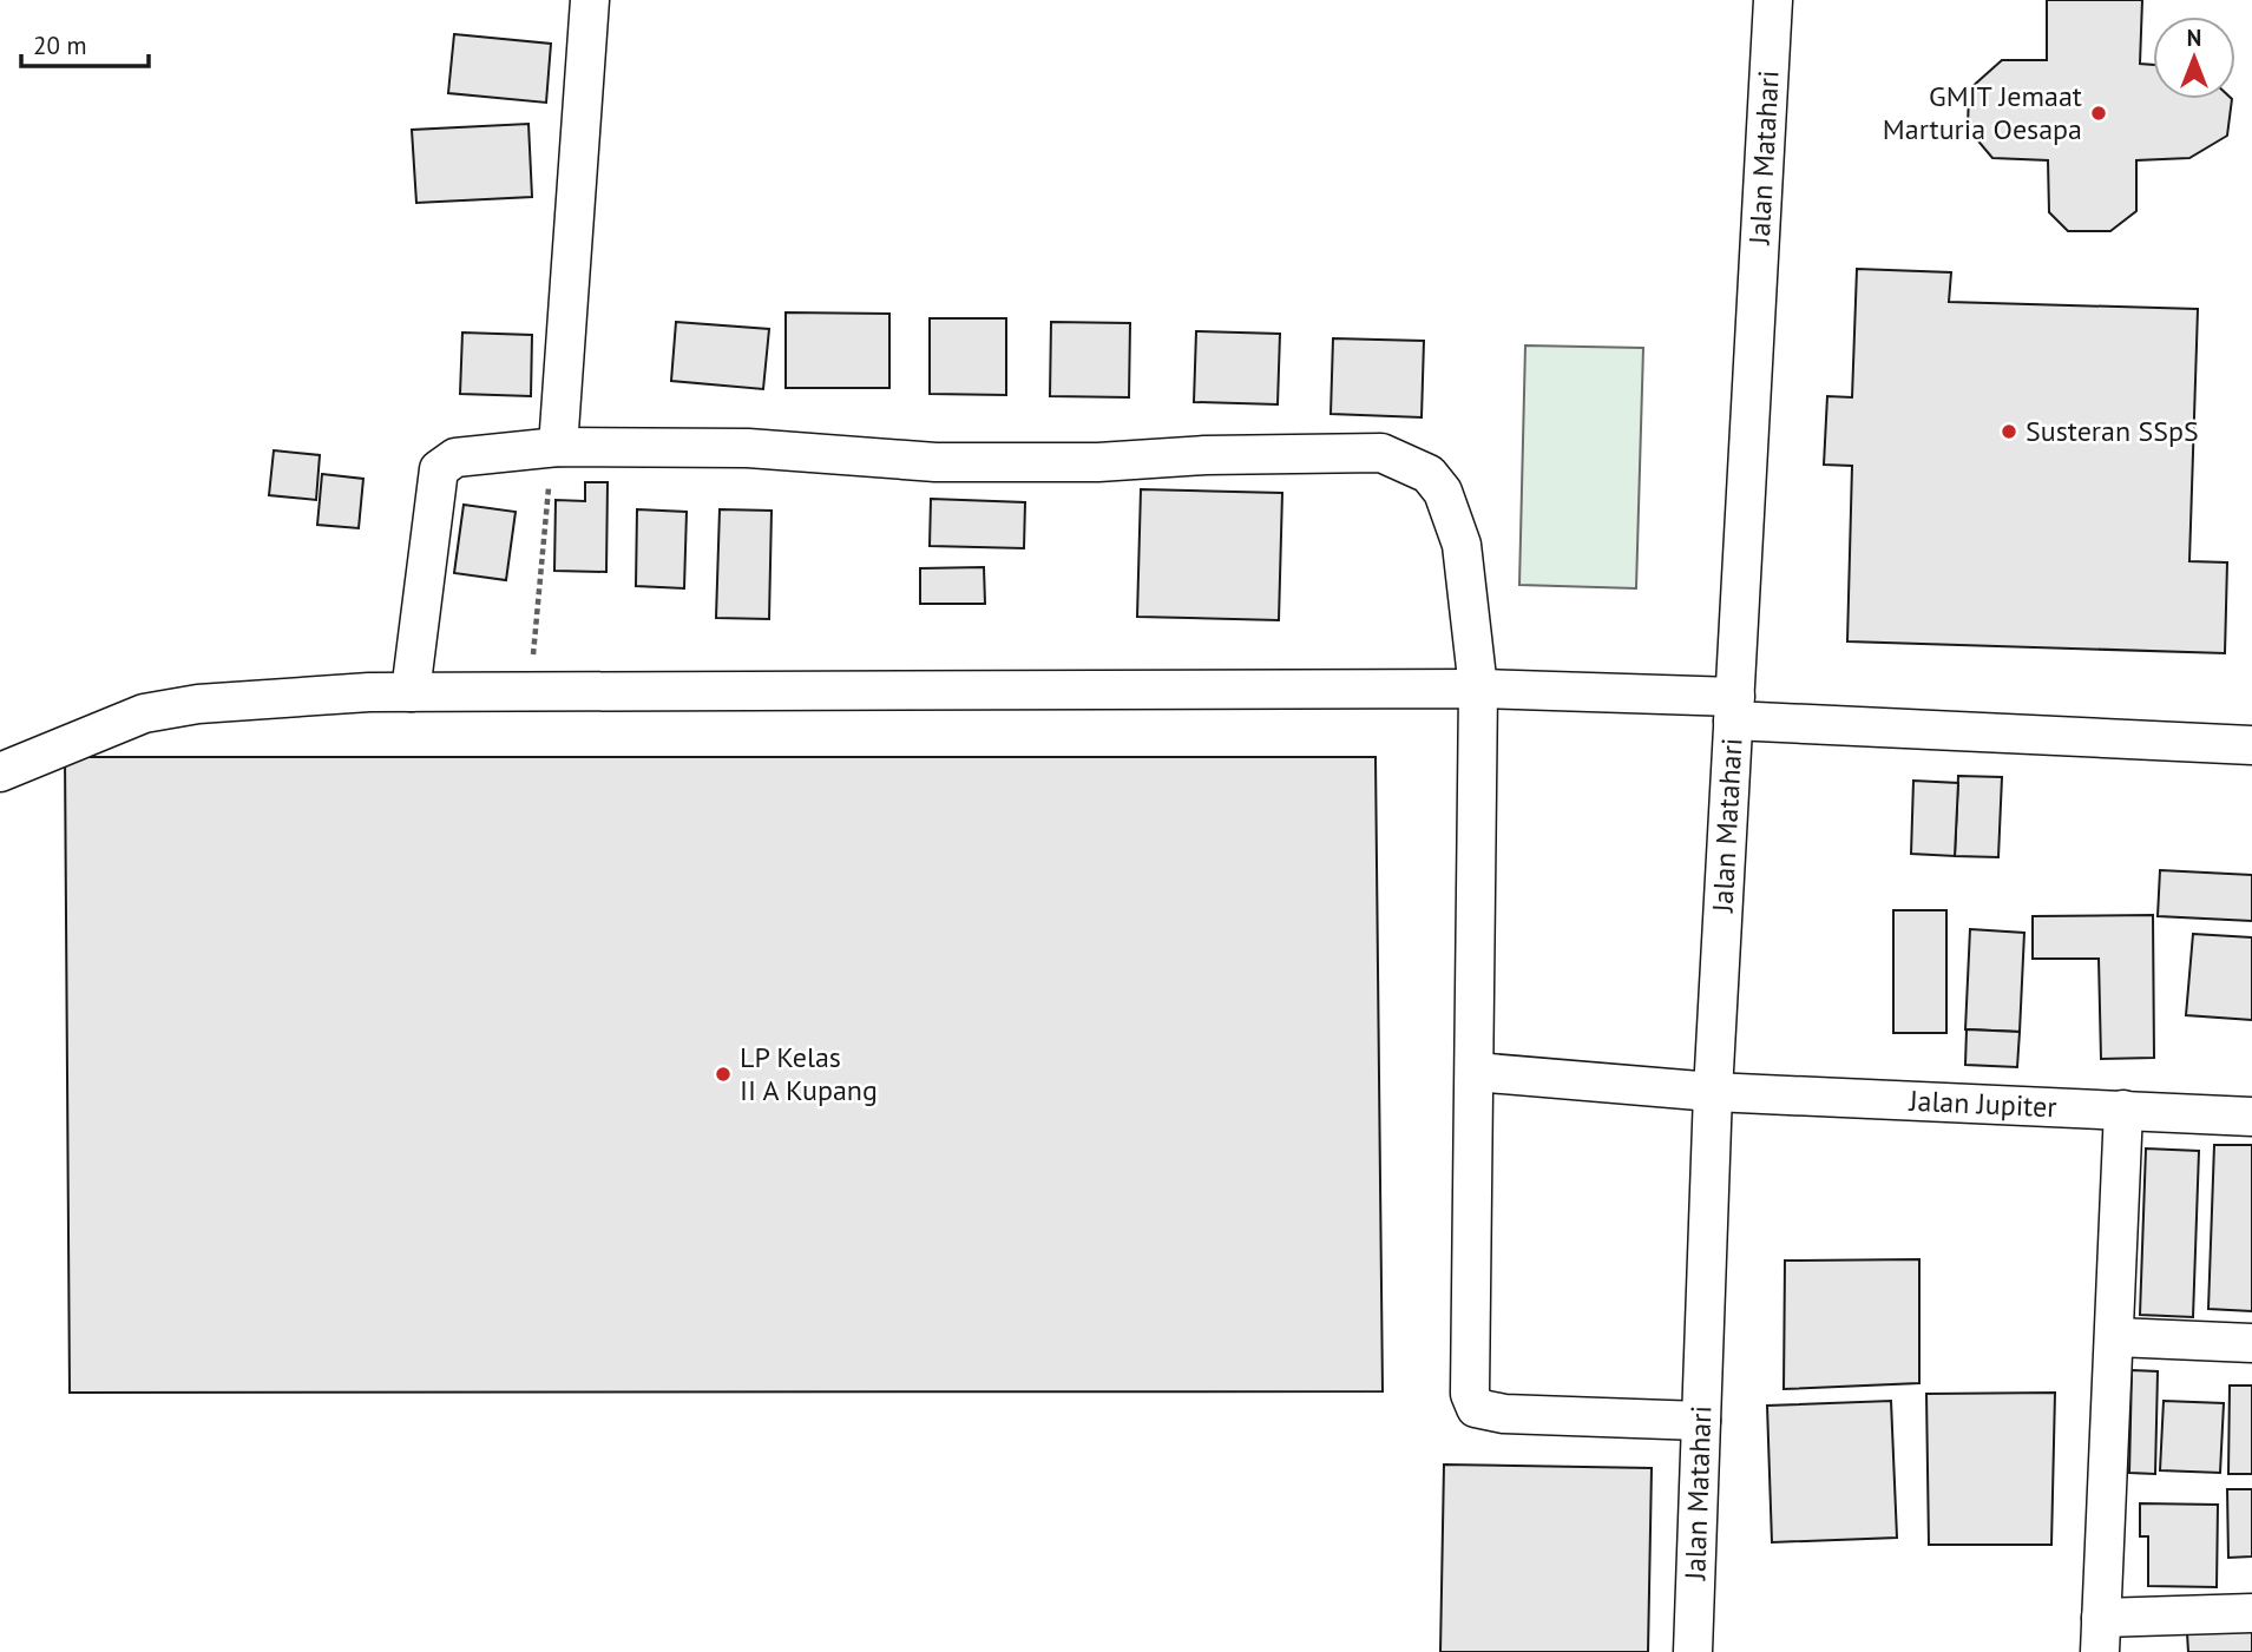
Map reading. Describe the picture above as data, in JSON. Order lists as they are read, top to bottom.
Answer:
{
  "streets": {
    "street": ["Jalan Matahari", "Jalan Jupiter"]
  },
  "crossings": [
    ["Jalan Matahari", "Jalan Jupiter"]
  ],
  "places": ["GMIT Jemaat Marturia Oesapa", "Susteran SSpS", "LP Kelas II A Kupang"],
  "scale_bar": "20 m",
  "north": "top"
}
